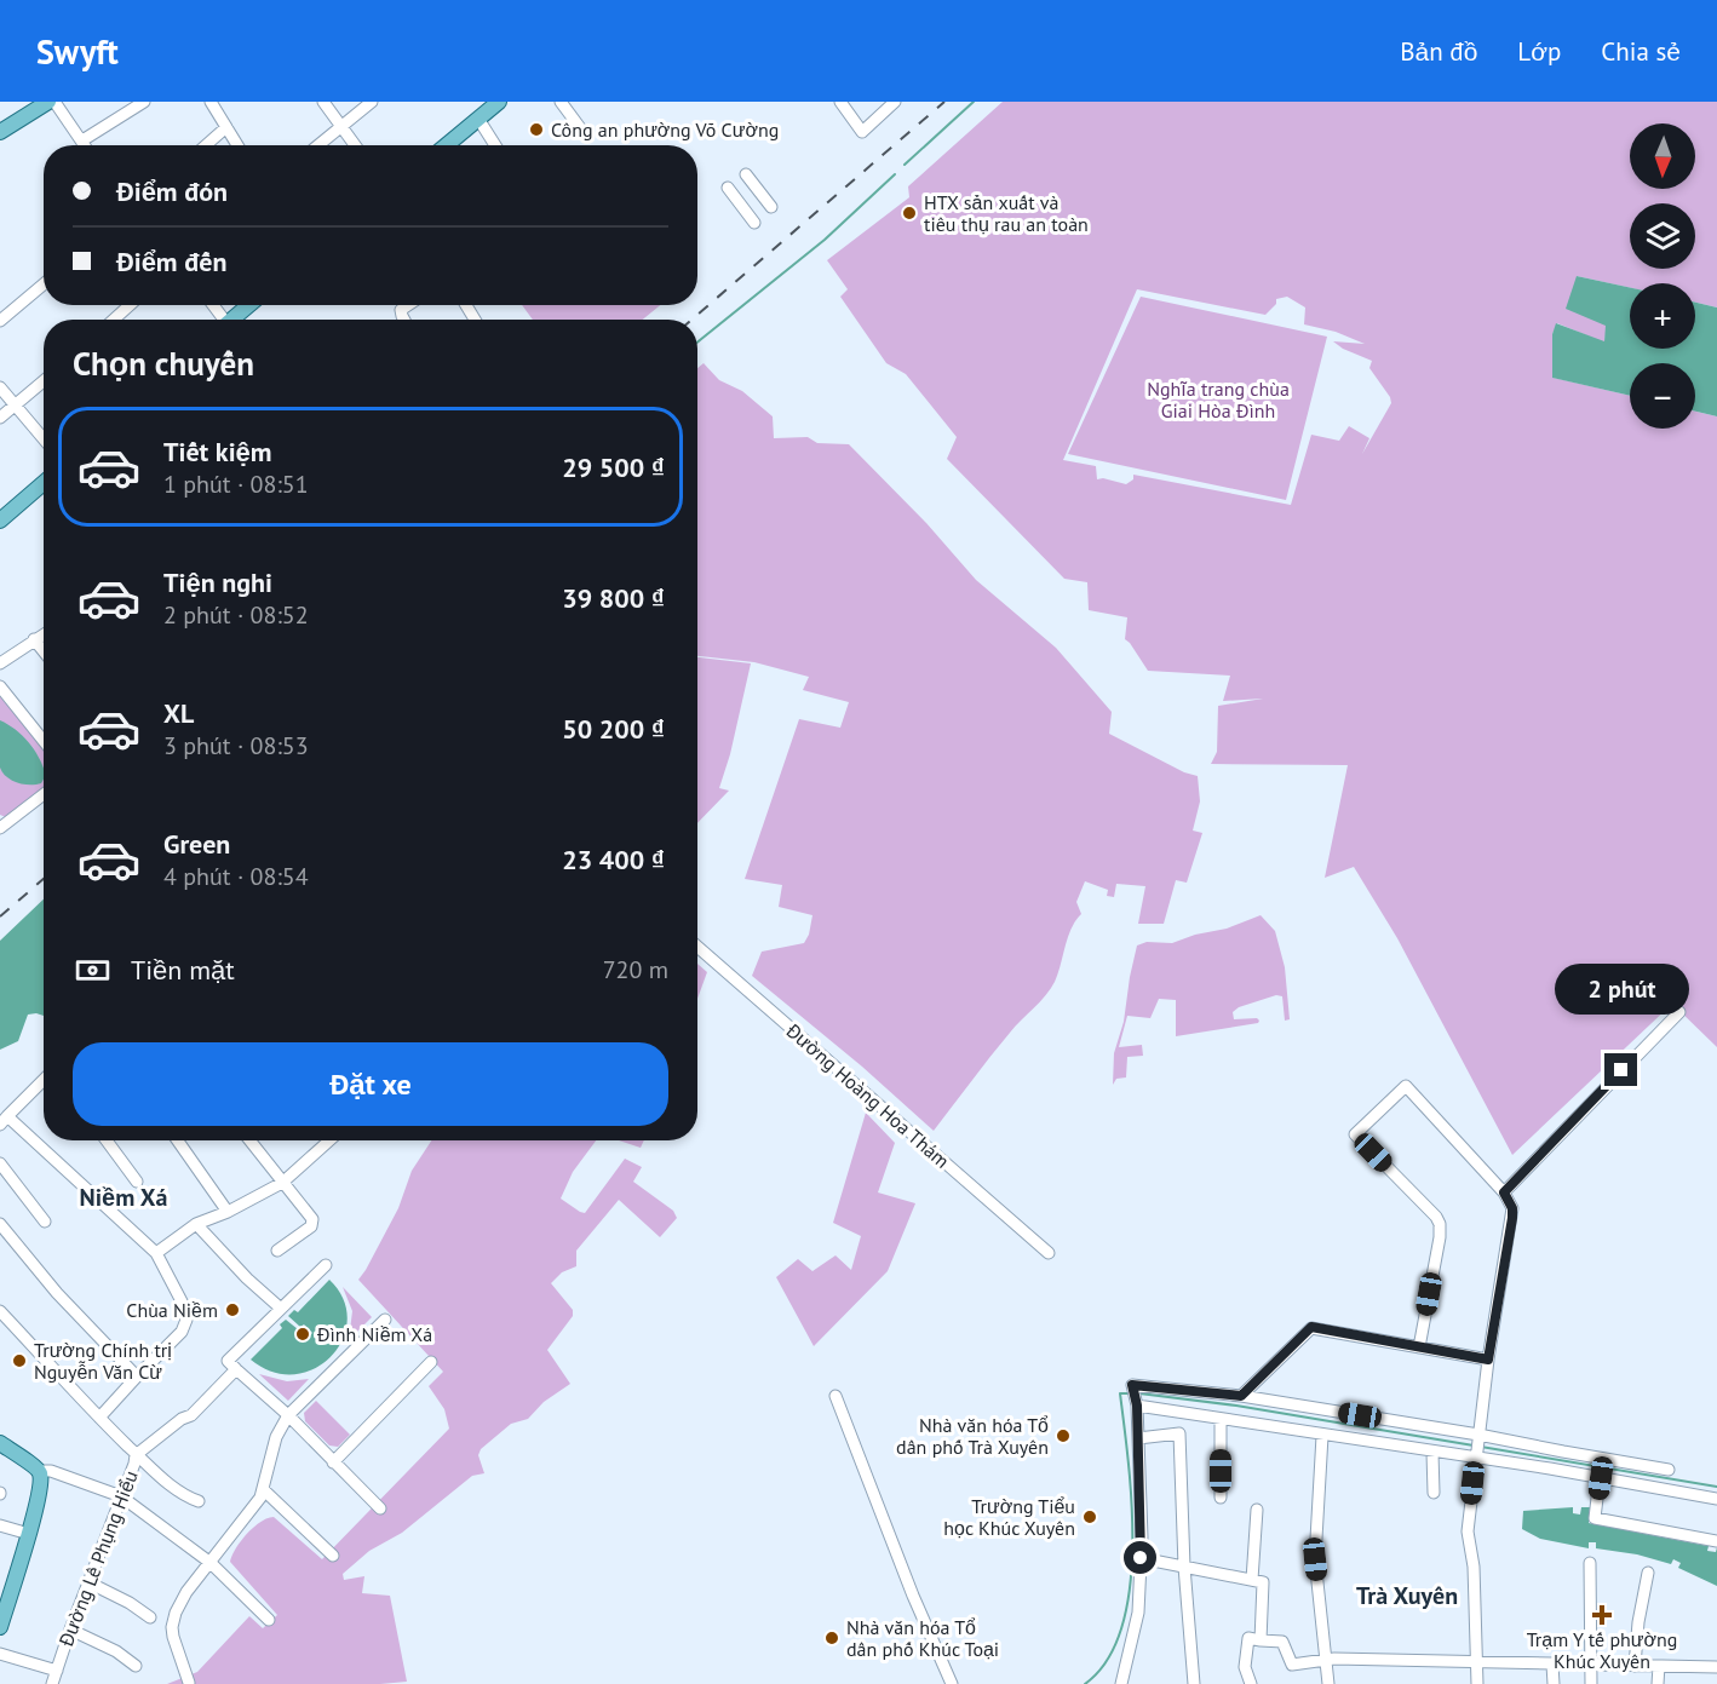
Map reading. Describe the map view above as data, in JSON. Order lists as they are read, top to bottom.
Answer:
{
  "streets": {
    "street": ["Đường Hoàng Hoa Thám", "Đường Lê Phụng Hiểu"]
  },
  "districts": ["Niềm Xá", "Trà Xuyên"],
  "parks": ["Nghĩa trang chùa Giai Hòa Đình"],
  "places": {
    "other": [
      "Công an phường Võ Cường",
      "HTX sản xuất và tiêu thụ rau an toàn",
      "Chùa Niềm",
      "Đình Niềm Xá",
      "Trường Chính trị Nguyễn Văn Cừ",
      "Nhà văn hóa Tổ dân phố Trà Xuyên",
      "Trường Tiểu học Khúc Xuyên",
      "Nhà văn hóa Tổ dân phố Khúc Toại"
    ],
    "health": ["Trạm Y tế phường Khúc Xuyên"]
  },
  "north": "bottom",
  "page": {
    "header": "Swyft",
    "nav": ["Bản đồ", "Lớp", "Chia sẻ"],
    "map_buttons": ["+", "−"],
    "banner": ["Điểm đón", "Điểm đến"],
    "heading": "Chọn chuyến",
    "list": [
      {
        "name": "Tiết kiệm",
        "note": "1 phút · 08:51",
        "value": "29 500 ₫"
      },
      {
        "name": "Tiện nghi",
        "note": "2 phút · 08:52",
        "value": "39 800 ₫"
      },
      {
        "name": "XL",
        "note": "3 phút · 08:53",
        "value": "50 200 ₫"
      },
      {
        "name": "Green",
        "note": "4 phút · 08:54",
        "value": "23 400 ₫"
      }
    ],
    "pay": ["Tiền mặt", "720 m"],
    "bubble": "2 phút",
    "buttons": "Đặt xe"
  }
}
